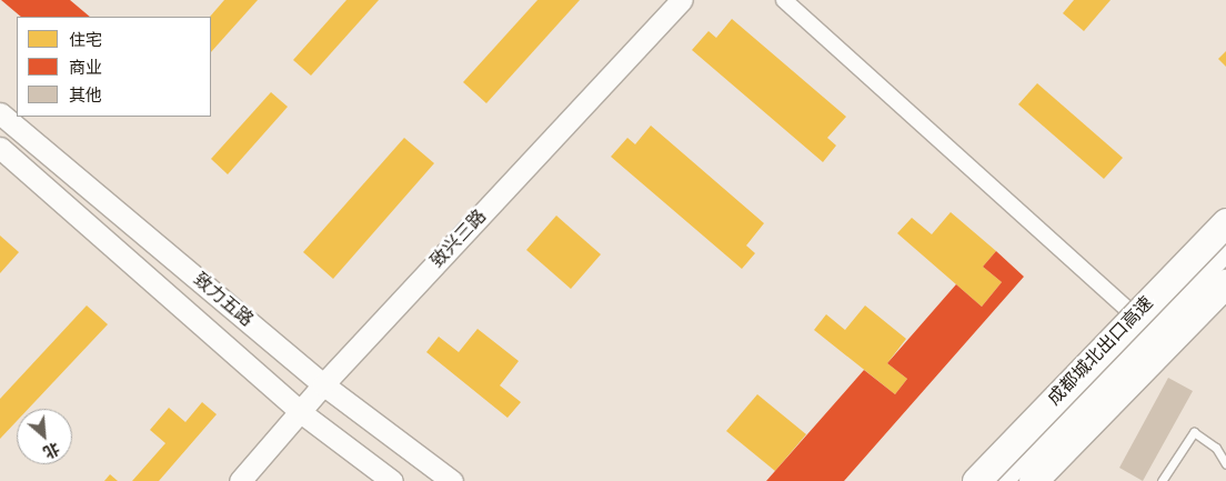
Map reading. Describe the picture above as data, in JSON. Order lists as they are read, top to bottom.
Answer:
{
  "streets": {
    "highway": ["成都城北出口高速"],
    "main road": ["致兴三路", "致力五路"]
  },
  "crossings": [
    ["致兴三路", "致力五路"]
  ],
  "legend": ["住宅", "商业", "其他"],
  "north": "bottom right"
}
